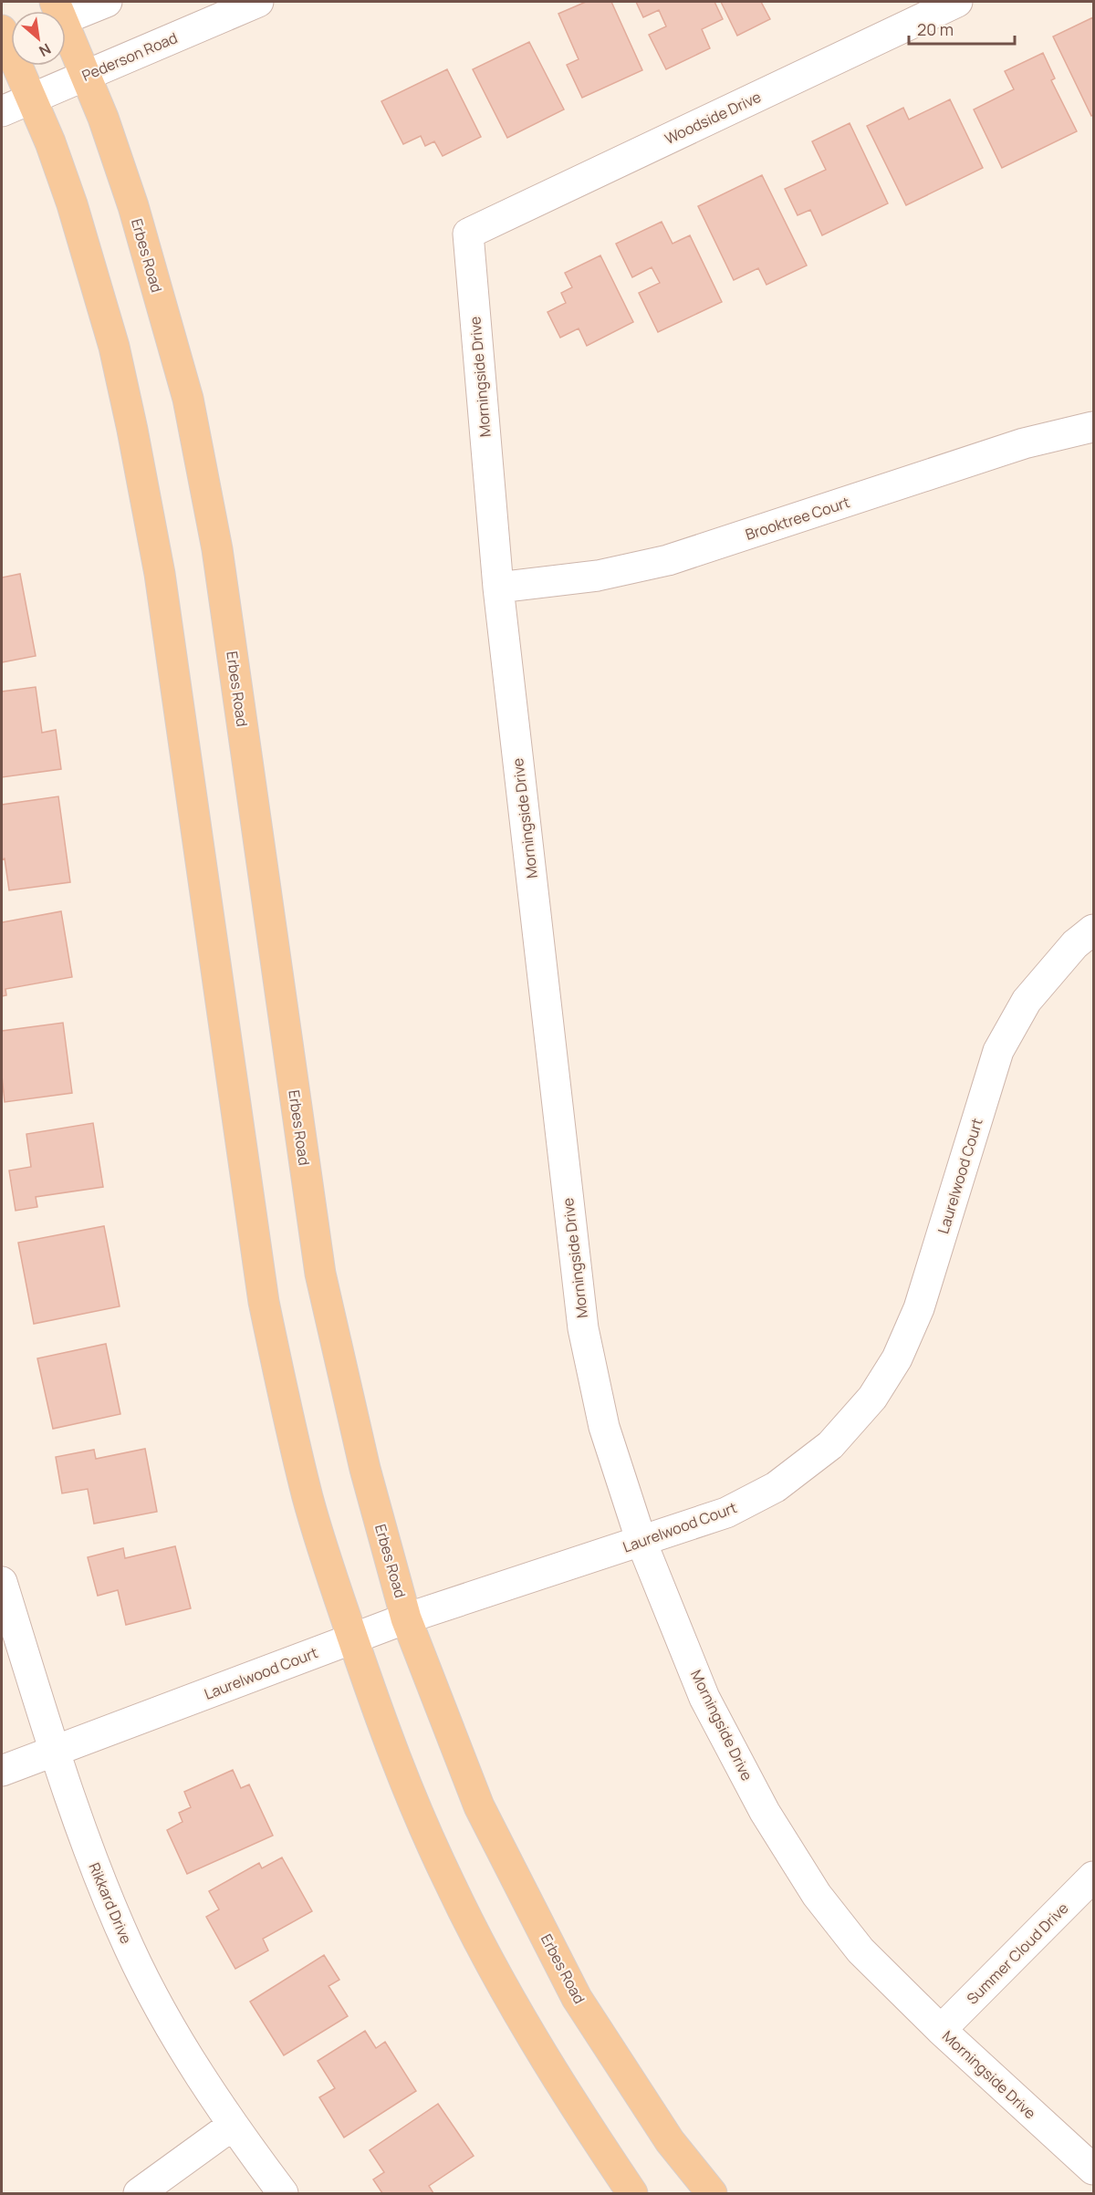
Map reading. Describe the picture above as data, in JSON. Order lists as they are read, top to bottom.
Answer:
{
  "streets": {
    "main road": ["Erbes Road"],
    "street": [
      "Pederson Road",
      "Woodside Drive",
      "Morningside Drive",
      "Brooktree Court",
      "Laurelwood Court",
      "Rikkard Drive",
      "Summer Cloud Drive"
    ]
  },
  "crossings": [
    ["Pederson Road", "Erbes Road"],
    ["Woodside Drive", "Morningside Drive"],
    ["Erbes Road", "Laurelwood Court"],
    ["Morningside Drive", "Brooktree Court"],
    ["Morningside Drive", "Laurelwood Court"],
    ["Morningside Drive", "Summer Cloud Drive"],
    ["Laurelwood Court", "Rikkard Drive"]
  ],
  "scale_bar": "20 m",
  "north": "bottom right"
}
